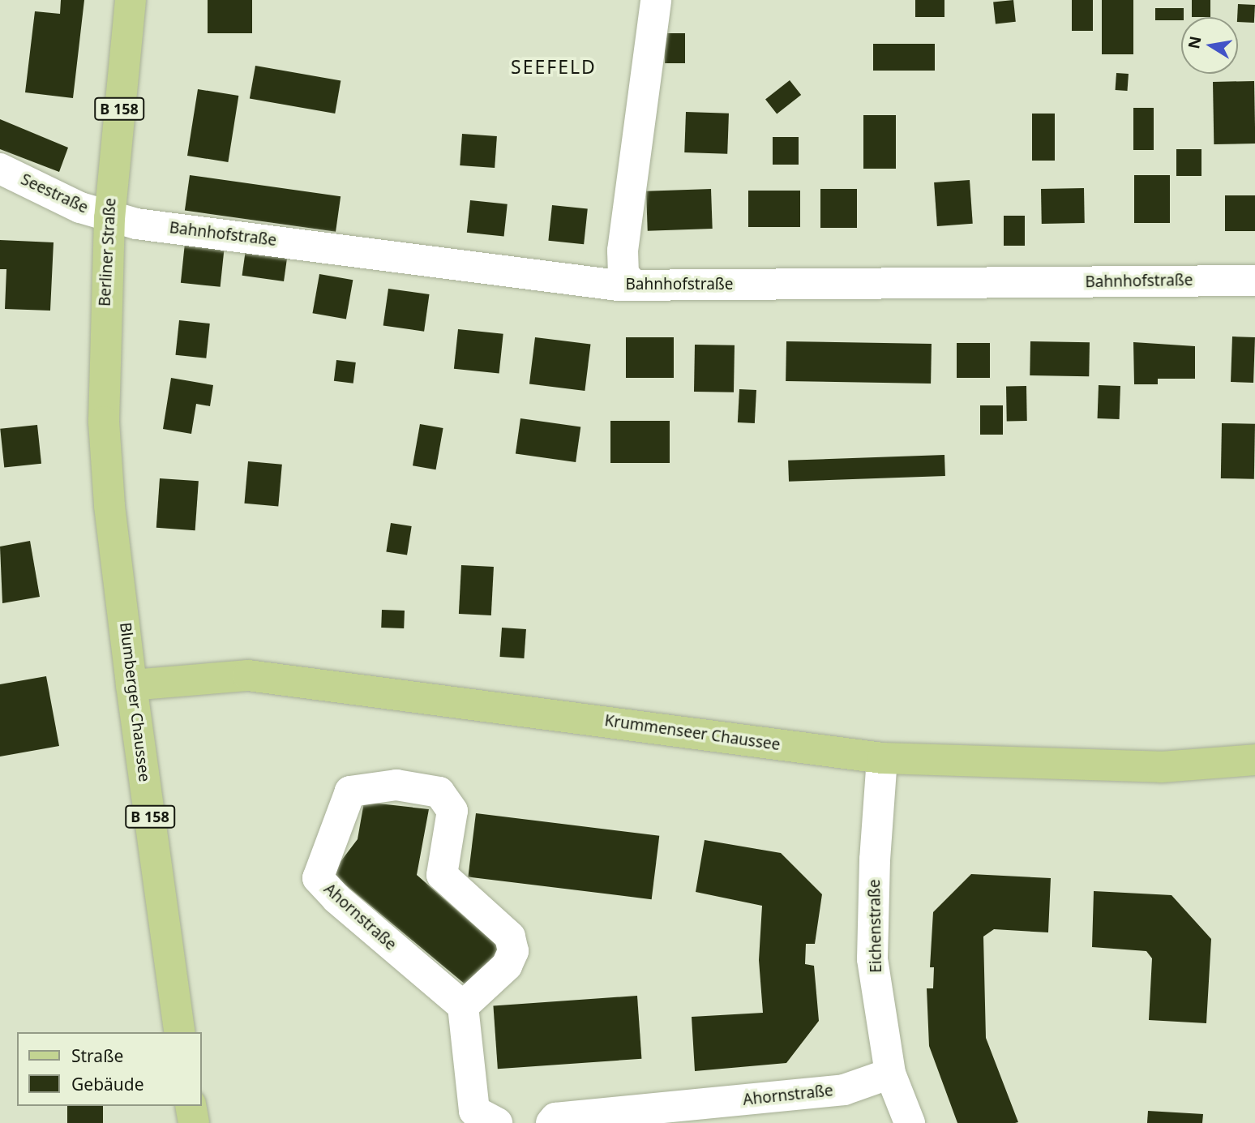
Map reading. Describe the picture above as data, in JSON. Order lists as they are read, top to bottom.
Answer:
{
  "streets": {
    "main road": [
      "B 158",
      "Berliner Straße",
      "Blumberger Chaussee",
      "Krummenseer Chaussee"
    ],
    "street": [
      "Seestraße",
      "Bahnhofstraße",
      "Ahornstraße",
      "Eichenstraße"
    ]
  },
  "crossings": [
    ["Seestraße", "Bahnhofstraße"],
    ["Seestraße", "Berliner Straße"],
    ["Bahnhofstraße", "Berliner Straße"],
    ["Berliner Straße", "Blumberger Chaussee"],
    ["Blumberger Chaussee", "Krummenseer Chaussee"],
    ["Krummenseer Chaussee", "Eichenstraße"],
    ["Ahornstraße", "Eichenstraße"]
  ],
  "districts": ["SEEFELD"],
  "legend": ["Straße", "Gebäude"],
  "north": "left"
}
